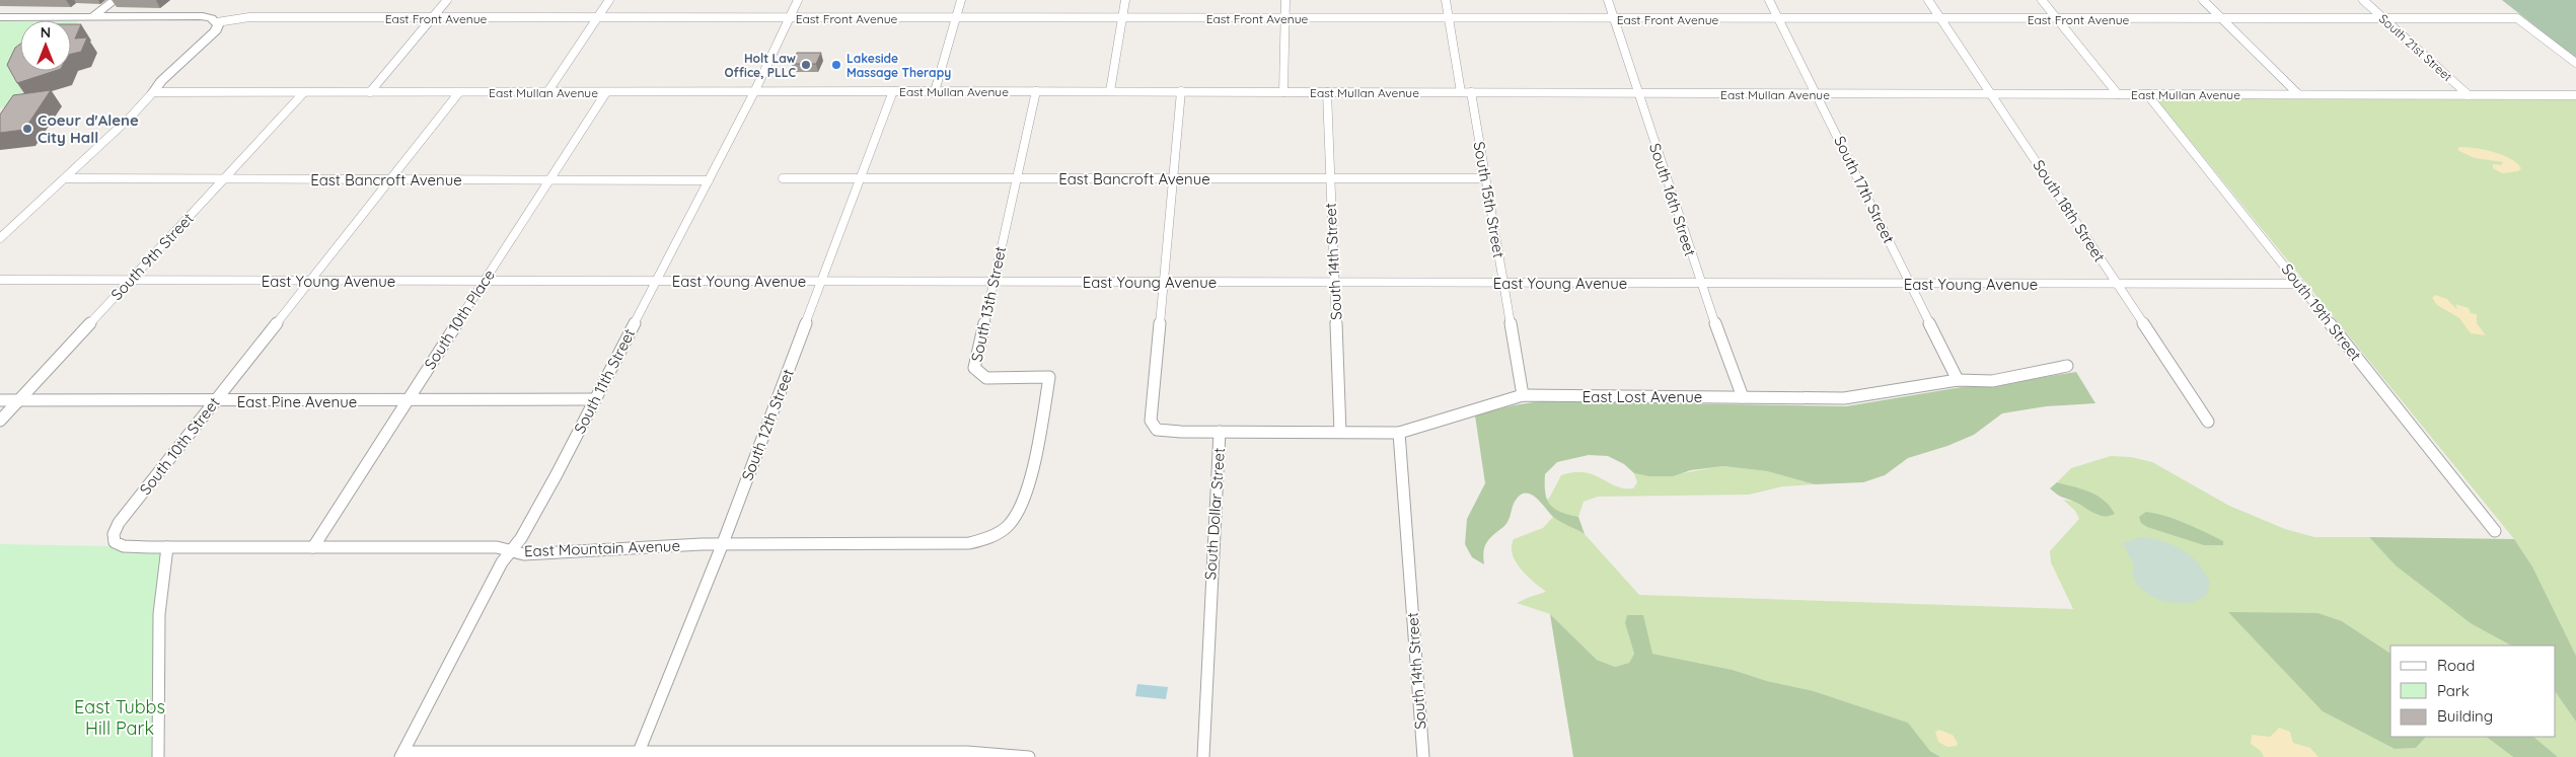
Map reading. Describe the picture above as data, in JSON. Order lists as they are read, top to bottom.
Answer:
{
  "streets": {
    "street": [
      "East Front Avenue",
      "South 21st Street",
      "East Mullan Avenue",
      "East Bancroft Avenue",
      "South 17th Street",
      "South 15th Street",
      "South 16th Street",
      "South 18th Street",
      "South 9th Street",
      "South 14th Street",
      "East Young Avenue",
      "South 13th Street",
      "South 19th Street",
      "South 10th Place",
      "South 11th Street",
      "East Lost Avenue",
      "East Pine Avenue",
      "South 12th Street",
      "South 10th Street",
      "South Dollar Street",
      "East Mountain Avenue"
    ]
  },
  "crossings": [
    ["East Front Avenue", "South 21st Street"],
    ["East Front Avenue", "South 17th Street"],
    ["East Front Avenue", "South 15th Street"],
    ["East Front Avenue", "South 16th Street"],
    ["East Front Avenue", "South 18th Street"],
    ["East Front Avenue", "South 11th Street"],
    ["South 21st Street", "East Mullan Avenue"],
    ["East Mullan Avenue", "South 17th Street"],
    ["East Mullan Avenue", "South 15th Street"],
    ["East Mullan Avenue", "South 16th Street"],
    ["East Mullan Avenue", "South 18th Street"],
    ["East Mullan Avenue", "South 9th Street"],
    ["East Mullan Avenue", "South 14th Street"],
    ["East Mullan Avenue", "South 13th Street"],
    ["East Mullan Avenue", "South 19th Street"],
    ["East Mullan Avenue", "South 10th Place"],
    ["East Mullan Avenue", "South 11th Street"],
    ["East Mullan Avenue", "South 12th Street"],
    ["East Mullan Avenue", "South 10th Street"],
    ["East Mullan Avenue", "South Dollar Street"],
    ["East Bancroft Avenue", "South 15th Street"],
    ["East Bancroft Avenue", "South 9th Street"],
    ["East Bancroft Avenue", "South 14th Street"],
    ["East Bancroft Avenue", "South 13th Street"],
    ["East Bancroft Avenue", "South 10th Place"],
    ["East Bancroft Avenue", "South 11th Street"],
    ["East Bancroft Avenue", "South 12th Street"],
    ["East Bancroft Avenue", "South 10th Street"],
    ["East Bancroft Avenue", "South Dollar Street"],
    ["South 17th Street", "East Young Avenue"],
    ["South 17th Street", "East Lost Avenue"],
    ["South 15th Street", "East Young Avenue"],
    ["South 15th Street", "East Lost Avenue"],
    ["South 16th Street", "East Young Avenue"],
    ["South 16th Street", "East Lost Avenue"],
    ["South 18th Street", "East Young Avenue"],
    ["South 9th Street", "East Young Avenue"],
    ["South 9th Street", "East Pine Avenue"],
    ["South 14th Street", "East Young Avenue"],
    ["South 14th Street", "East Lost Avenue"],
    ["East Young Avenue", "South 13th Street"],
    ["East Young Avenue", "South 19th Street"],
    ["East Young Avenue", "South 10th Place"],
    ["East Young Avenue", "South 11th Street"],
    ["East Young Avenue", "South 12th Street"],
    ["East Young Avenue", "South 10th Street"],
    ["East Young Avenue", "South Dollar Street"],
    ["South 13th Street", "East Mountain Avenue"],
    ["South 10th Place", "East Pine Avenue"],
    ["South 10th Place", "East Mountain Avenue"],
    ["South 11th Street", "East Pine Avenue"],
    ["South 11th Street", "East Mountain Avenue"],
    ["East Lost Avenue", "South Dollar Street"],
    ["East Pine Avenue", "South 10th Street"],
    ["South 12th Street", "East Mountain Avenue"],
    ["South 10th Street", "East Mountain Avenue"]
  ],
  "parks": ["East Tubbs Hill Park"],
  "places": ["Holt Law Office, PLLC", "Lakeside Massage Therapy", "Coeur d'Alene City Hall"],
  "legend": ["Road", "Park", "Building"],
  "north": "top"
}
